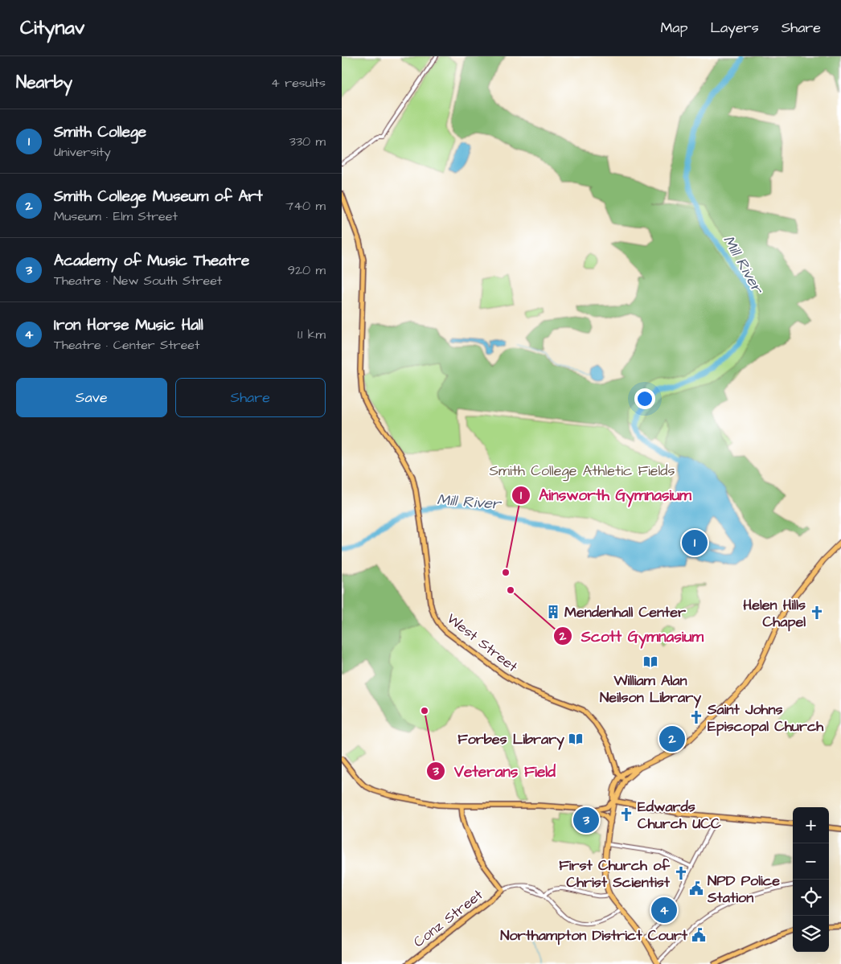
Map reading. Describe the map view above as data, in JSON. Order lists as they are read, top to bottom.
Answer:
{
  "streets": {
    "main road": ["West Street", "Conz Street"]
  },
  "water": ["Mill River"],
  "parks": ["Smith College Athletic Fields"],
  "places": {
    "other": ["Ainsworth Gymnasium", "Scott Gymnasium", "Veterans Field"],
    "building": ["Mendenhall Center"],
    "church": [
      "Helen Hills Chapel",
      "Saint Johns Episcopal Church",
      "Edwards Church UCC",
      "First Church of Christ Scientist"
    ],
    "library": ["William Alan Neilson Library", "Forbes Library"],
    "public building": ["NPD Police Station", "Northampton District Court"]
  },
  "page": {
    "header": "Citynav",
    "nav": ["Map", "Layers", "Share"],
    "heading": ["Nearby", "4 results"],
    "list": [
      {
        "mark": "1",
        "name": "Smith College",
        "note": "University",
        "value": "330 m"
      },
      {
        "mark": "2",
        "name": "Smith College Museum of Art",
        "note": "Museum · Elm Street",
        "value": "740 m"
      },
      {
        "mark": "3",
        "name": "Academy of Music Theatre",
        "note": "Theatre · New South Street",
        "value": "920 m"
      },
      {
        "mark": "4",
        "name": "Iron Horse Music Hall",
        "note": "Theatre · Center Street",
        "value": "1.1 km"
      }
    ],
    "buttons": ["Save", "Share"],
    "pins": [
      "1",
      "2",
      "3",
      "4"
    ],
    "map_buttons": ["+", "−"]
  }
}
